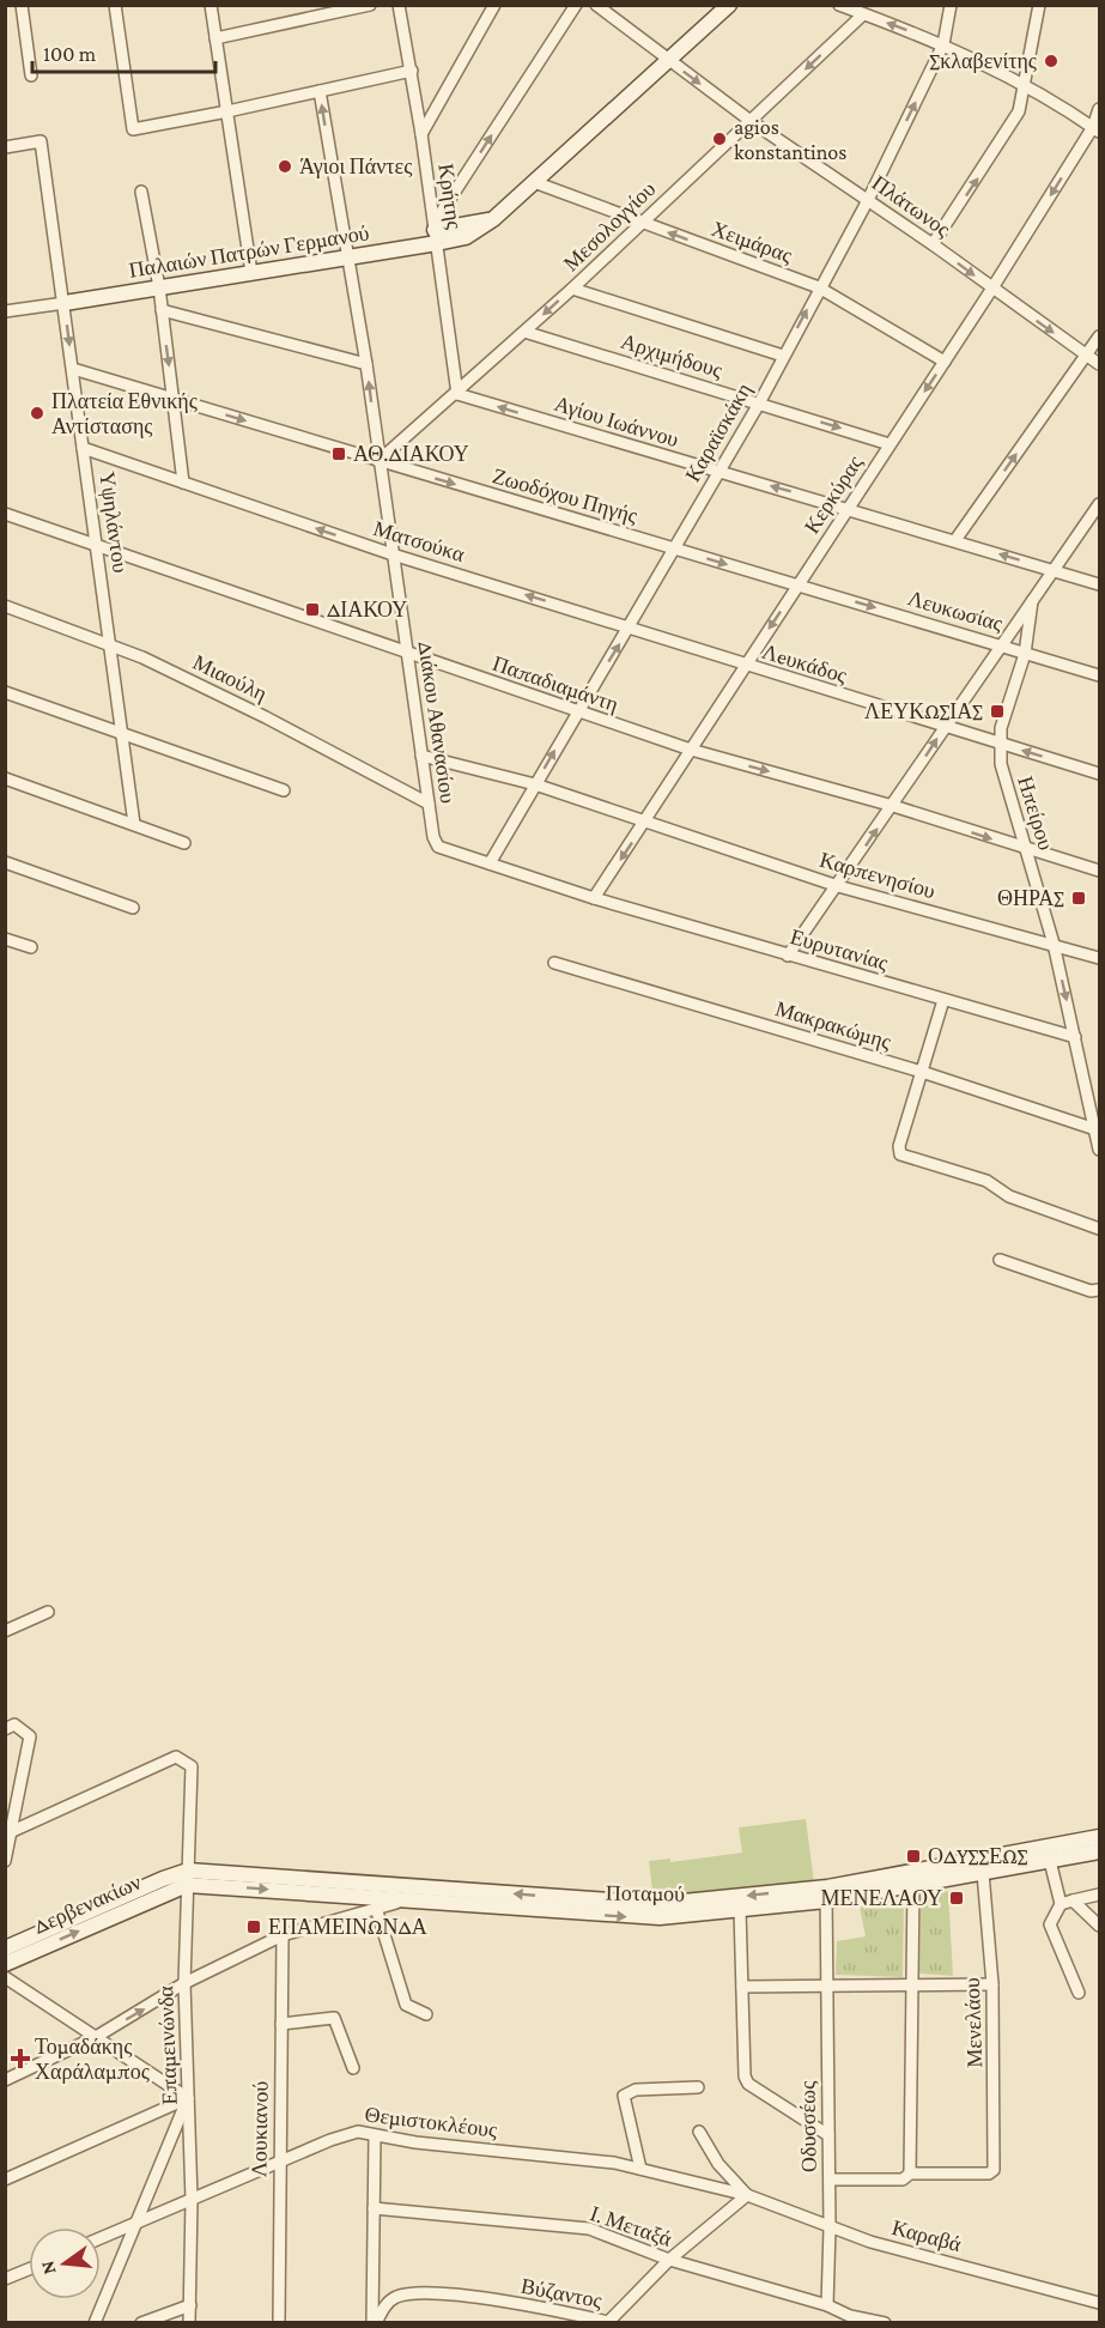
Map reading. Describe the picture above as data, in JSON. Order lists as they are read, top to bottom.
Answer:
{
  "streets": {
    "street": [
      "Κρήτης",
      "Πλάτωνος",
      "Μεσολογγίου",
      "Χειμάρας",
      "Παλαιών Πατρών Γερμανού",
      "Αρχιμήδους",
      "Αγίου Ιωάννου",
      "Καραϊσκάκη",
      "Κερκύρας",
      "Ζωοδόχου Πηγής",
      "Υψηλάντου",
      "Ματσούκα",
      "Λευκωσίας",
      "Λeυκάδος",
      "Μιαούλη",
      "Παπαδιαμάντη",
      "Διάκου Αθανασίου",
      "Ηπείρου",
      "Καρπενησίου",
      "Ευρυτανίας",
      "Μακρακώμης",
      "Ποταμού",
      "Δερβενακίων",
      "Μενελάου",
      "Επαμεινώνδα",
      "Θεμιστοκλέους",
      "Οδυσσέως",
      "Λουκιανού",
      "Ι. Μεταξά",
      "Καραβά",
      "Βύζαντος"
    ]
  },
  "crossings": [
    ["Κρήτης", "Μεσολογγίου"],
    ["Κρήτης", "Παλαιών Πατρών Γερμανού"],
    ["Κρήτης", "Αγίου Ιωάννου"],
    ["Πλάτωνος", "Μεσολογγίου"],
    ["Πλάτωνος", "Παλαιών Πατρών Γερμανού"],
    ["Πλάτωνος", "Καραϊσκάκη"],
    ["Πλάτωνος", "Κερκύρας"],
    ["Μεσολογγίου", "Χειμάρας"],
    ["Μεσολογγίου", "Αρχιμήδους"],
    ["Μεσολογγίου", "Αγίου Ιωάννου"],
    ["Μεσολογγίου", "Ζωοδόχου Πηγής"],
    ["Μεσολογγίου", "Διάκου Αθανασίου"],
    ["Χειμάρας", "Παλαιών Πατρών Γερμανού"],
    ["Χειμάρας", "Καραϊσκάκη"],
    ["Χειμάρας", "Κερκύρας"],
    ["Παλαιών Πατρών Γερμανού", "Υψηλάντου"],
    ["Παλαιών Πατρών Γερμανού", "Διάκου Αθανασίου"],
    ["Αρχιμήδους", "Καραϊσκάκη"],
    ["Αρχιμήδους", "Κερκύρας"],
    ["Αγίου Ιωάννου", "Καραϊσκάκη"],
    ["Αγίου Ιωάννου", "Κερκύρας"],
    ["Αγίου Ιωάννου", "Ηπείρου"],
    ["Καραϊσκάκη", "Ζωοδόχου Πηγής"],
    ["Καραϊσκάκη", "Ματσούκα"],
    ["Καραϊσκάκη", "Παπαδιαμάντη"],
    ["Καραϊσκάκη", "Καρπενησίου"],
    ["Καραϊσκάκη", "Ευρυτανίας"],
    ["Κερκύρας", "Ζωοδόχου Πηγής"],
    ["Κερκύρας", "Ματσούκα"],
    ["Κερκύρας", "Λευκωσίας"],
    ["Κερκύρας", "Λeυκάδος"],
    ["Κερκύρας", "Παπαδιαμάντη"],
    ["Κερκύρας", "Καρπενησίου"],
    ["Κερκύρας", "Ευρυτανίας"],
    ["Ζωοδόχου Πηγής", "Υψηλάντου"],
    ["Ζωοδόχου Πηγής", "Λευκωσίας"],
    ["Ζωοδόχου Πηγής", "Διάκου Αθανασίου"],
    ["Υψηλάντου", "Ματσούκα"],
    ["Υψηλάντου", "Μιαούλη"],
    ["Υψηλάντου", "Παπαδιαμάντη"],
    ["Ματσούκα", "Λeυκάδος"],
    ["Ματσούκα", "Διάκου Αθανασίου"],
    ["Λευκωσίας", "Ηπείρου"],
    ["Λeυκάδος", "Ηπείρου"],
    ["Μιαούλη", "Διάκου Αθανασίου"],
    ["Παπαδιαμάντη", "Διάκου Αθανασίου"],
    ["Παπαδιαμάντη", "Ηπείρου"],
    ["Διάκου Αθανασίου", "Καρπενησίου"],
    ["Διάκου Αθανασίου", "Ευρυτανίας"],
    ["Ηπείρου", "Καρπενησίου"],
    ["Ηπείρου", "Ευρυτανίας"],
    ["Ηπείρου", "Μακρακώμης"],
    ["Ποταμού", "Δερβενακίων"],
    ["Ποταμού", "Μενελάου"],
    ["Ποταμού", "Επαμεινώνδα"],
    ["Ποταμού", "Οδυσσέως"],
    ["Δερβενακίων", "Επαμεινώνδα"],
    ["Επαμεινώνδα", "Θεμιστοκλέους"],
    ["Θεμιστοκλέους", "Λουκιανού"],
    ["Θεμιστοκλέους", "Καραβά"],
    ["Θεμιστοκλέους", "Βύζαντος"],
    ["Οδυσσέως", "Ι. Μεταξά"],
    ["Οδυσσέως", "Καραβά"],
    ["Ι. Μεταξά", "Βύζαντος"],
    ["Καραβά", "Βύζαντος"]
  ],
  "one_way": [
    "Πλάτωνος",
    "Αρχιμήδους",
    "Αγίου Ιωάννου",
    "Ζωοδόχου Πηγής",
    "Ματσούκα",
    "Λευκωσίας"
  ],
  "places": {
    "other": [
      "Σκλαβενίτης",
      "agios konstantinos",
      "Άγιοι Πάντες",
      "Πλατεία Εθνικής Αντίστασης"
    ],
    "transit": [
      "ΑΘ.ΔΙΑΚΟΥ",
      "ΔΙΑΚΟΥ",
      "ΛΕΥΚΩΣΙΑΣ",
      "ΘΗΡΑΣ",
      "ΟΔYΣΣΕΩΣ",
      "ΜΕΝΕΛΑΟΥ",
      "ΕΠΑΜΕΙΝΩΝΔΑ"
    ],
    "health": ["Τομαδάκης Χαράλαμπος"]
  },
  "scale_bar": "100 m",
  "north": "left"
}
